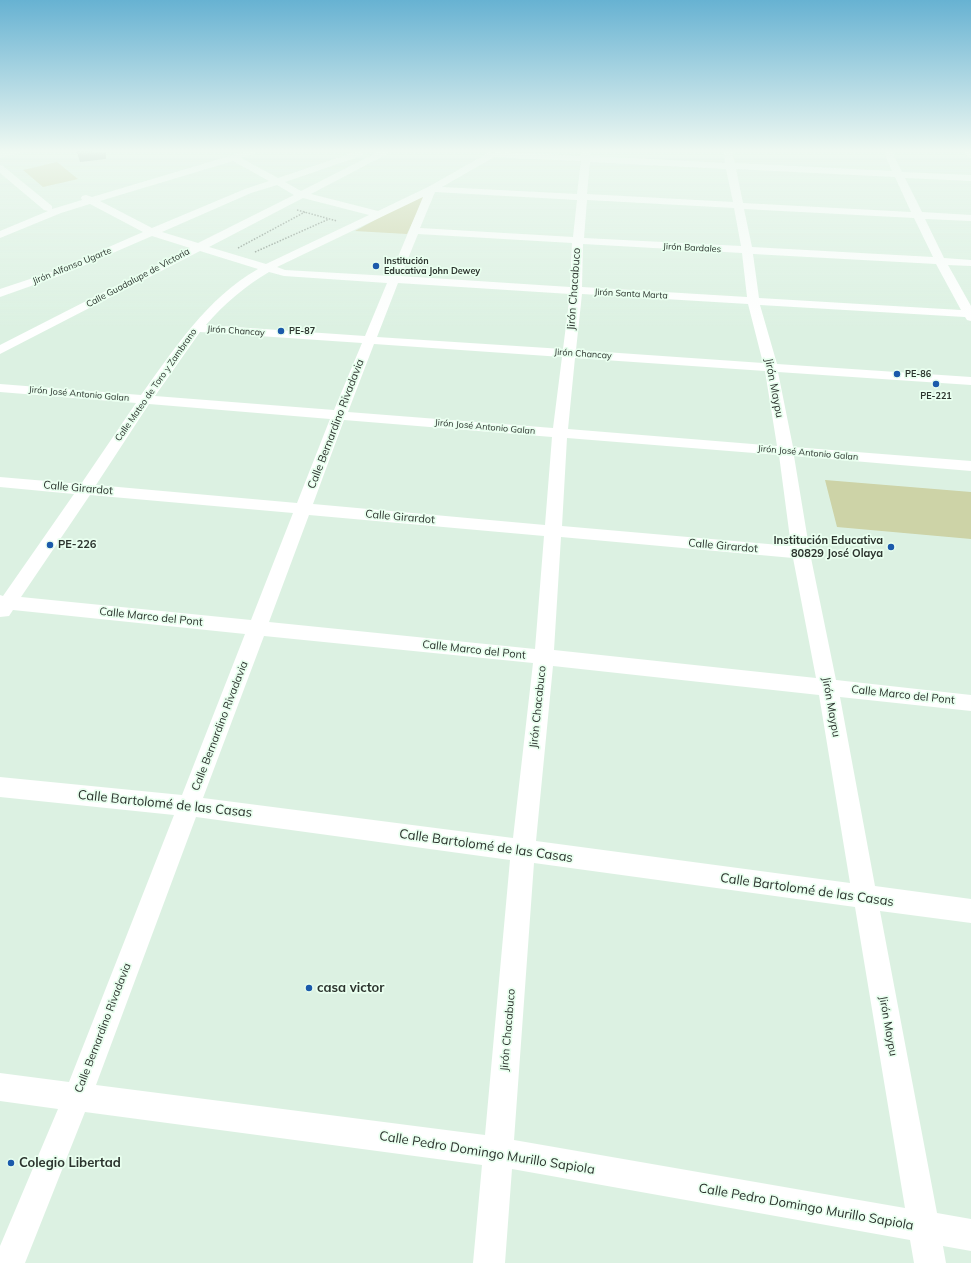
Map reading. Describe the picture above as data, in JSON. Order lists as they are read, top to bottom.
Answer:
{
  "streets": {
    "street": [
      "Jirón Bardales",
      "Jirón Alfonso Ugarte",
      "Calle Guadalupe de Victoria",
      "Jirón Chacabuco",
      "Jirón Santa Marta",
      "Jirón Chancay",
      "Calle Mateo de Toro y Zambrano",
      "Jirón Maypu",
      "Jirón José Antonio Galan",
      "Calle Bernardino Rivadavia",
      "Calle Girardot",
      "Calle Marco del Pont",
      "Calle Bartolomé de las Casas",
      "Calle Pedro Domingo Murillo Sapiola"
    ]
  },
  "crossings": [
    ["Jirón Bardales", "Jirón Chacabuco"],
    ["Jirón Bardales", "Jirón Maypu"],
    ["Jirón Bardales", "Calle Bernardino Rivadavia"],
    ["Jirón Alfonso Ugarte", "Jirón Santa Marta"],
    ["Calle Guadalupe de Victoria", "Jirón Santa Marta"],
    ["Jirón Chacabuco", "Jirón Santa Marta"],
    ["Jirón Chacabuco", "Jirón Chancay"],
    ["Jirón Chacabuco", "Jirón José Antonio Galan"],
    ["Jirón Chacabuco", "Calle Girardot"],
    ["Jirón Chacabuco", "Calle Marco del Pont"],
    ["Jirón Chacabuco", "Calle Bartolomé de las Casas"],
    ["Jirón Chacabuco", "Calle Pedro Domingo Murillo Sapiola"],
    ["Jirón Santa Marta", "Calle Mateo de Toro y Zambrano"],
    ["Jirón Santa Marta", "Jirón Maypu"],
    ["Jirón Santa Marta", "Calle Bernardino Rivadavia"],
    ["Jirón Chancay", "Calle Mateo de Toro y Zambrano"],
    ["Jirón Chancay", "Jirón Maypu"],
    ["Jirón Chancay", "Calle Bernardino Rivadavia"],
    ["Calle Mateo de Toro y Zambrano", "Jirón José Antonio Galan"],
    ["Calle Mateo de Toro y Zambrano", "Calle Girardot"],
    ["Calle Mateo de Toro y Zambrano", "Calle Marco del Pont"],
    ["Jirón Maypu", "Jirón José Antonio Galan"],
    ["Jirón Maypu", "Calle Girardot"],
    ["Jirón Maypu", "Calle Marco del Pont"],
    ["Jirón Maypu", "Calle Bartolomé de las Casas"],
    ["Jirón Maypu", "Calle Pedro Domingo Murillo Sapiola"],
    ["Jirón José Antonio Galan", "Calle Bernardino Rivadavia"],
    ["Calle Bernardino Rivadavia", "Calle Girardot"],
    ["Calle Bernardino Rivadavia", "Calle Marco del Pont"],
    ["Calle Bernardino Rivadavia", "Calle Bartolomé de las Casas"],
    ["Calle Bernardino Rivadavia", "Calle Pedro Domingo Murillo Sapiola"]
  ],
  "places": [
    "Institución Educativa John Dewey",
    "PE-87",
    "PE-86",
    "PE-221",
    "PE-226",
    "Institución Educativa 80829 José Olaya",
    "casa victor",
    "Colegio Libertad"
  ]
}
